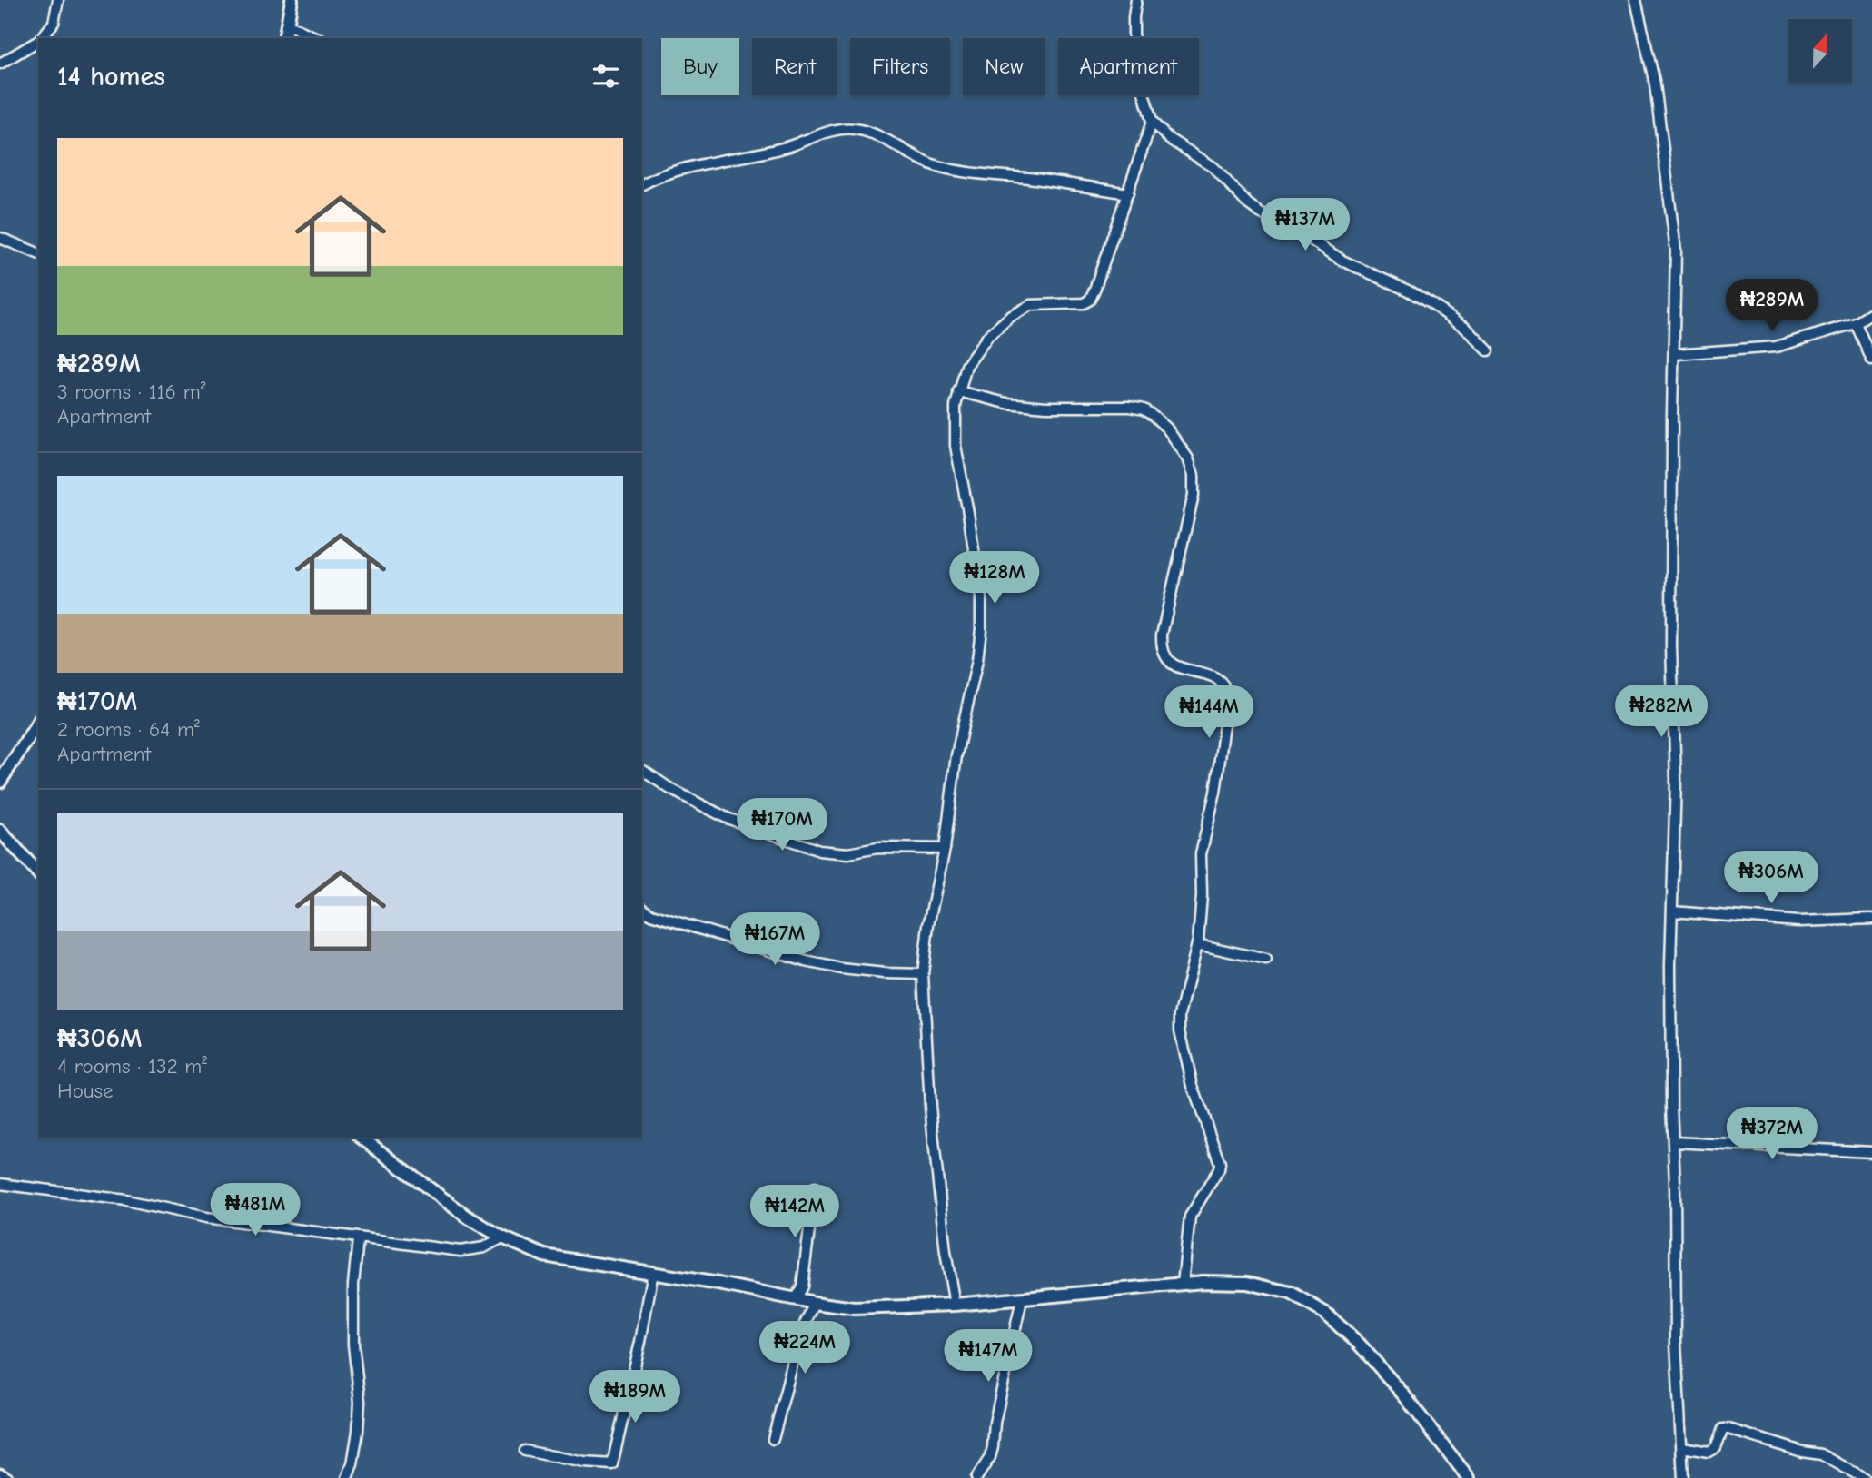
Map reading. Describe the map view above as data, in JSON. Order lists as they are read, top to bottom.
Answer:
{
  "north": "top",
  "page": {
    "chip": [
      "Buy",
      "Rent",
      "Filters",
      "New",
      "Apartment"
    ],
    "heading": "14 homes",
    "list": [
      {
        "name": "₦289M",
        "note": "3 rooms · 116 m² · Apartment"
      },
      {
        "name": "₦170M",
        "note": "2 rooms · 64 m² · Apartment"
      },
      {
        "name": "₦306M",
        "note": "4 rooms · 132 m² · House"
      }
    ],
    "price": [
      "₦137M",
      "₦289M",
      "₦128M",
      "₦282M",
      "₦144M",
      "₦170M",
      "₦306M",
      "₦167M",
      "₦372M",
      "₦481M",
      "₦142M",
      "₦224M",
      "₦147M",
      "₦189M"
    ]
  }
}
